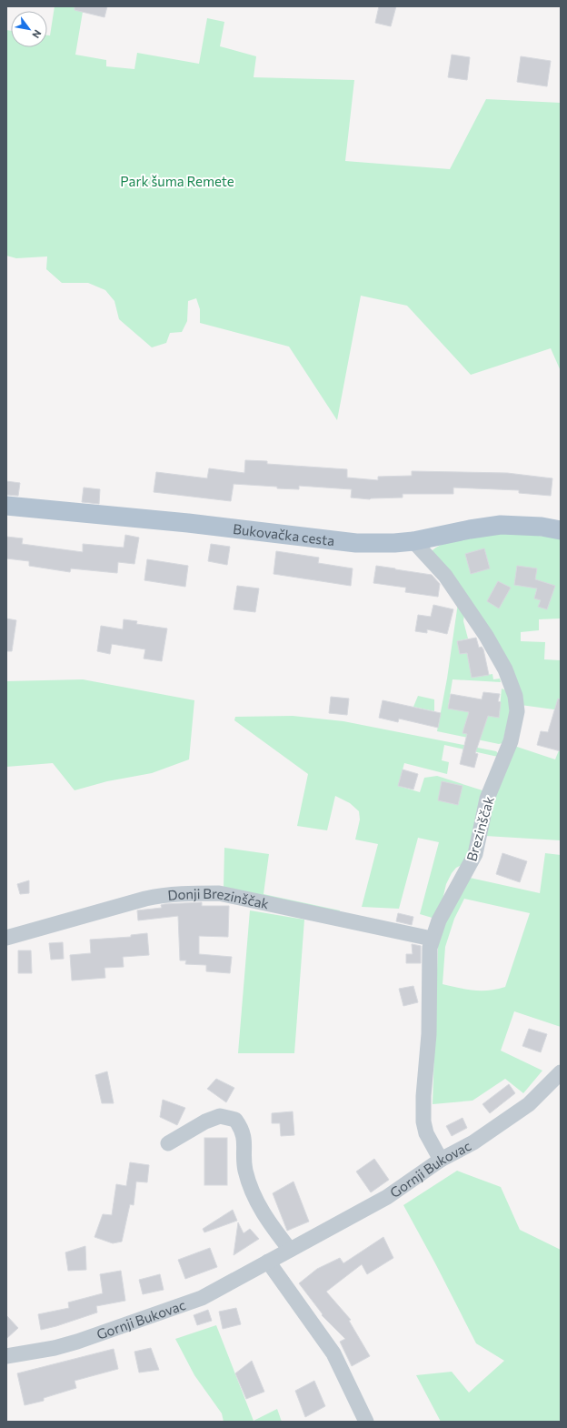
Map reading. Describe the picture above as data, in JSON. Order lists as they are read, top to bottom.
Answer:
{
  "streets": {
    "main road": ["Bukovačka cesta"],
    "street": ["Brezinščak", "Donji Brezinščak", "Gornji Bukovac"]
  },
  "crossings": [
    ["Bukovačka cesta", "Brezinščak"],
    ["Brezinščak", "Donji Brezinščak"],
    ["Brezinščak", "Gornji Bukovac"]
  ],
  "parks": ["Park šuma Remete"],
  "north": "bottom right"
}
